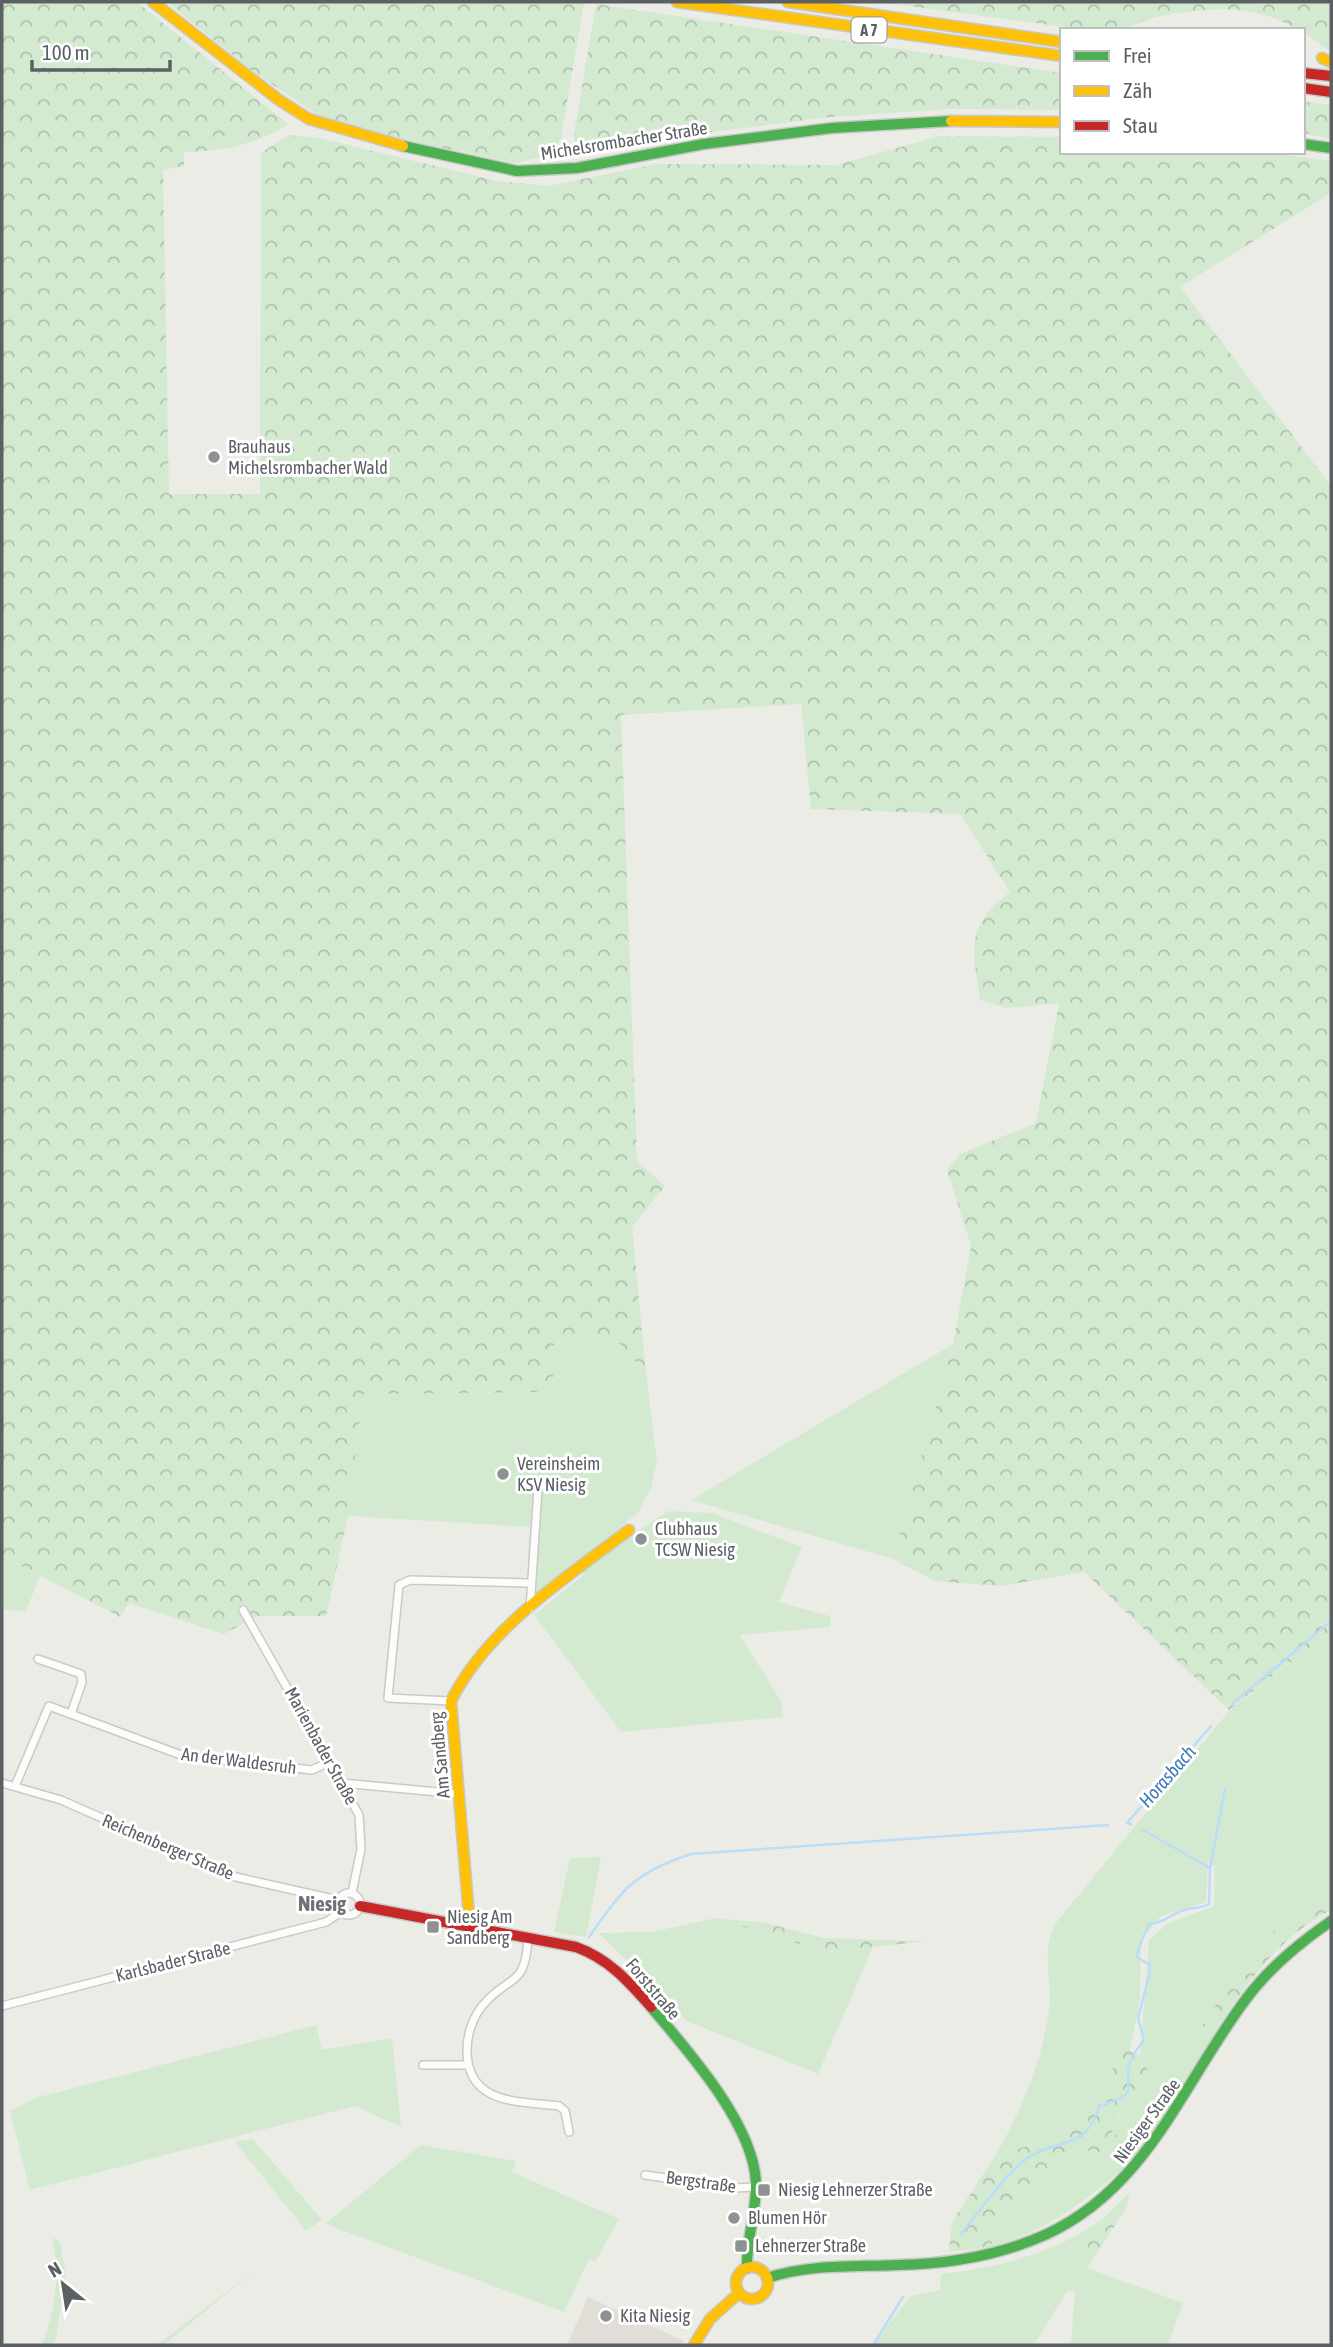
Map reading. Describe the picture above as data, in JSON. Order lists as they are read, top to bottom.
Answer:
{
  "streets": {
    "main road": [
      "A 7",
      "Michelsrombacher Straße",
      "Am Sandberg",
      "Forststraße",
      "Niesiger Straße"
    ],
    "street": [
      "Marienbader Straße",
      "An der Waldesruh",
      "Reichenberger Straße",
      "Karlsbader Straße",
      "Bergstraße"
    ]
  },
  "crossings": [
    ["Marienbader Straße", "An der Waldesruh"],
    ["Marienbader Straße", "Reichenberger Straße"],
    ["Marienbader Straße", "Karlsbader Straße"],
    ["Marienbader Straße", "Forststraße"],
    ["Am Sandberg", "Forststraße"],
    ["An der Waldesruh", "Reichenberger Straße"],
    ["Reichenberger Straße", "Karlsbader Straße"],
    ["Reichenberger Straße", "Forststraße"],
    ["Karlsbader Straße", "Forststraße"],
    ["Forststraße", "Niesiger Straße"],
    ["Forststraße", "Bergstraße"]
  ],
  "districts": ["Niesig"],
  "water": ["Horasbach"],
  "places": {
    "other": [
      "Brauhaus Michelsrombacher Wald",
      "Vereinsheim KSV Niesig",
      "Clubhaus TCSW Niesig",
      "Blumen Hör",
      "Kita Niesig"
    ],
    "transit": ["Niesig Am Sandberg", "Niesig Lehnerzer Straße", "Lehnerzer Straße"]
  },
  "legend": ["Frei", "Zäh", "Stau"],
  "scale_bar": "100 m",
  "north": "top left"
}
